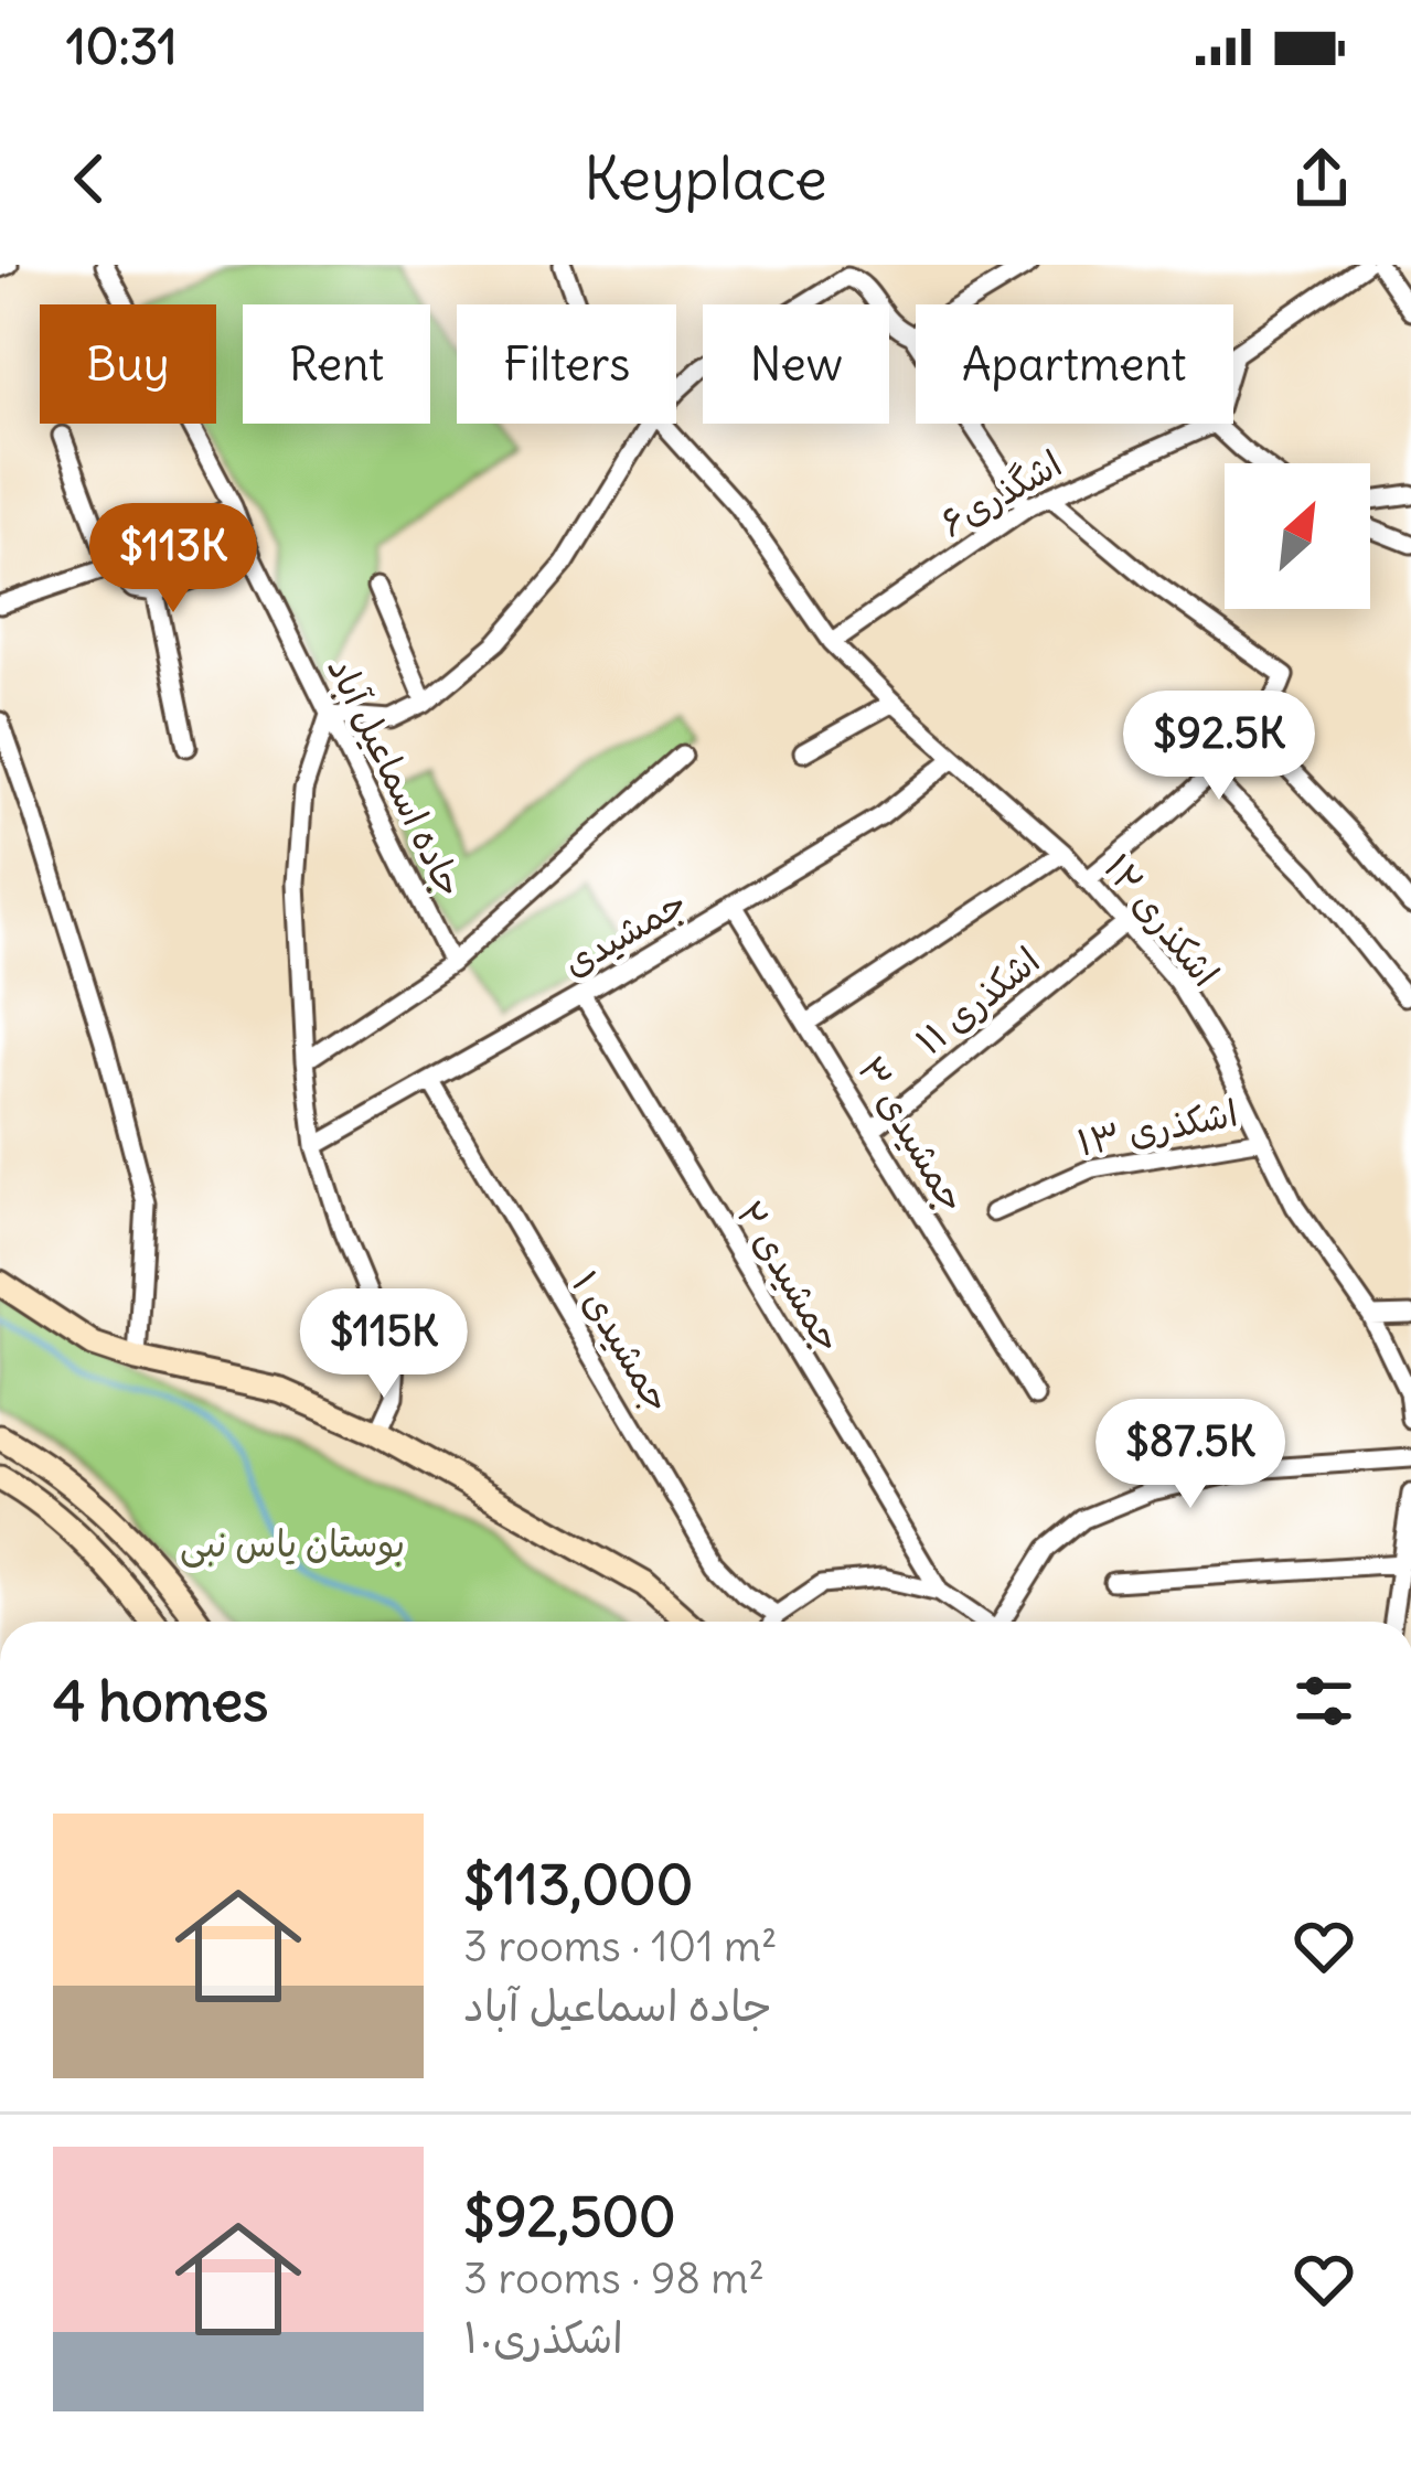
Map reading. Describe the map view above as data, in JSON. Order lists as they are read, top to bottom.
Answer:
{
  "streets": {
    "street": [
      "اشگذری۶",
      "جاده اسماعیل آباد",
      "اشکذری ۱۲",
      "جمشیدی",
      "اشکذری ۱۱",
      "اشکذری ۱۳",
      "جمشیدی ۳",
      "جمشیدی ۲",
      "جمشیدی ۱"
    ]
  },
  "crossings": [
    ["اشگذری۶", "اشکذری ۱۲"],
    ["اشکذری ۱۲", "جمشیدی"],
    ["اشکذری ۱۲", "اشکذری ۱۱"],
    ["اشکذری ۱۲", "اشکذری ۱۳"],
    ["جمشیدی", "جمشیدی ۳"],
    ["جمشیدی", "جمشیدی ۲"],
    ["جمشیدی", "جمشیدی ۱"],
    ["اشکذری ۱۱", "جمشیدی ۳"]
  ],
  "parks": ["بوستان یاس نبی"],
  "north": "top right",
  "page": {
    "status": "10:31",
    "header": "Keyplace",
    "chip": [
      "Buy",
      "Rent",
      "Filters",
      "New",
      "Apartment"
    ],
    "price": [
      "$113K",
      "$92.5K",
      "$115K",
      "$87.5K"
    ],
    "heading": "4 homes",
    "list": [
      {
        "name": "$113,000",
        "note": "3 rooms · 101 m² · جاده اسماعیل آباد"
      },
      {
        "name": "$92,500",
        "note": "3 rooms · 98 m² · اشکذری۱۰"
      }
    ]
  }
}
